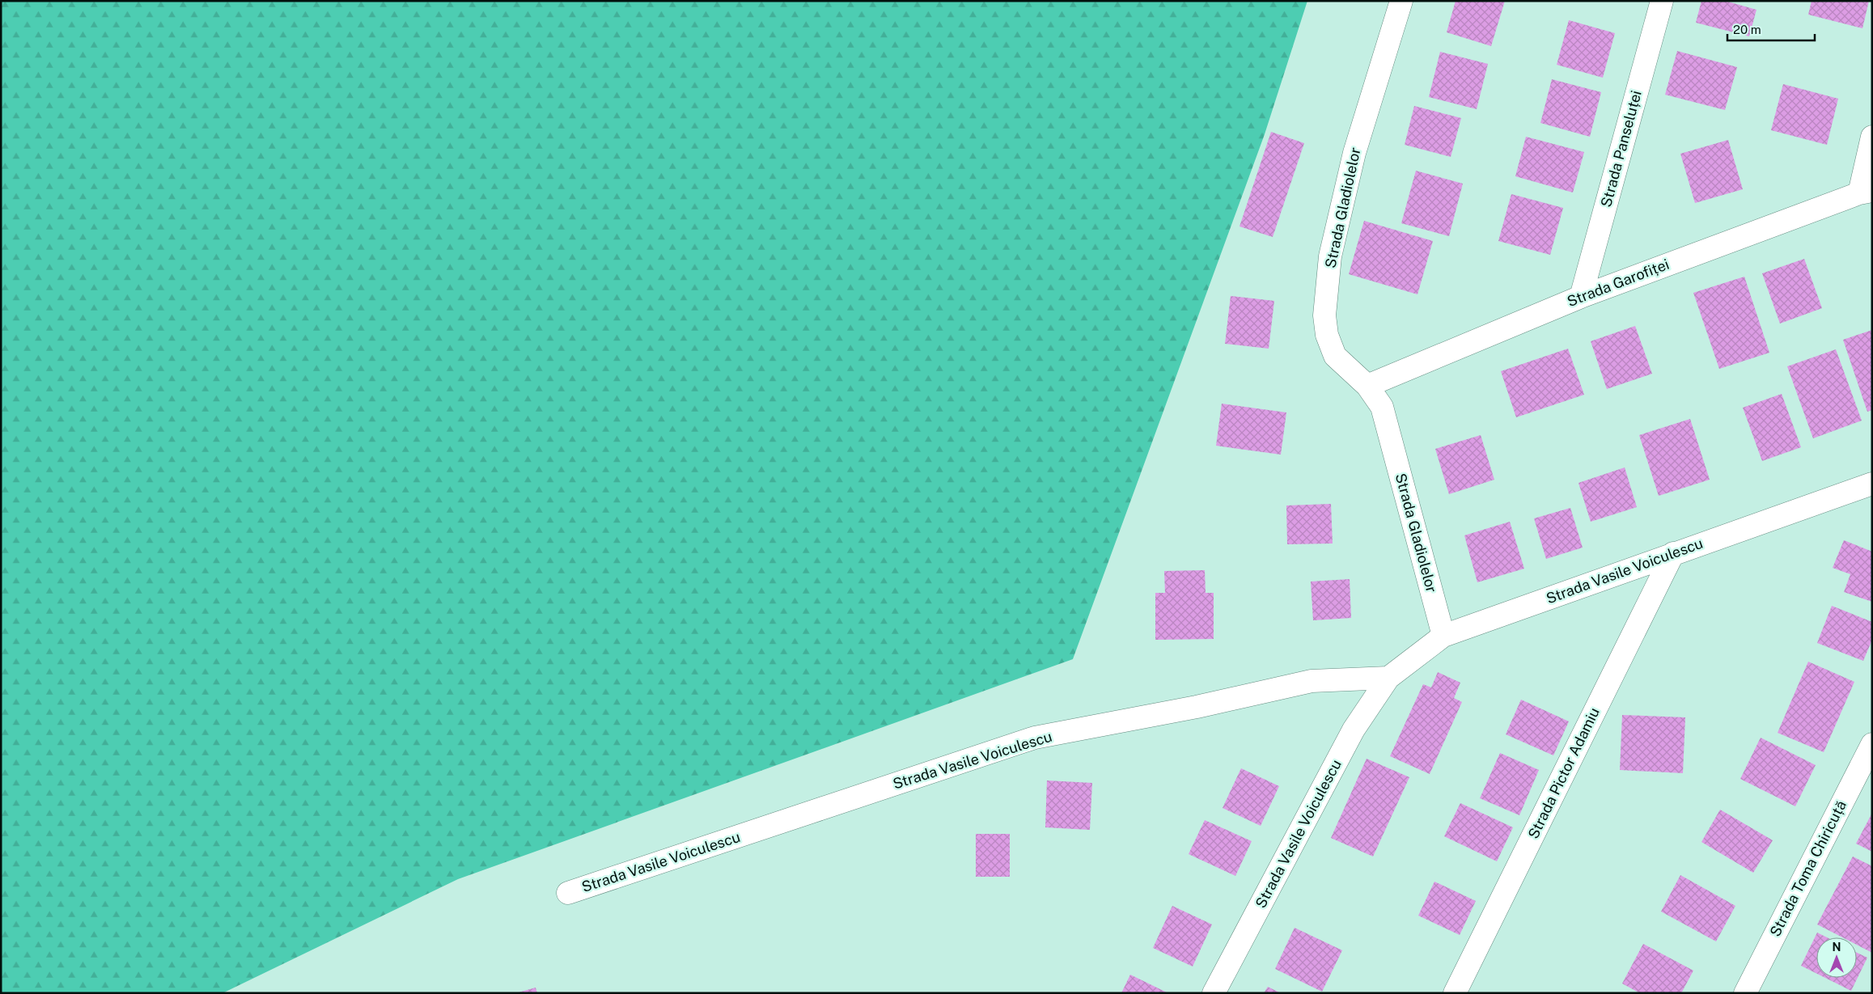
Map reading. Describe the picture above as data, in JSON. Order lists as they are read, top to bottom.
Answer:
{
  "streets": {
    "street": [
      "Strada Panseluței",
      "Strada Gladiolelor",
      "Strada Garofiței",
      "Strada Vasile Voiculescu",
      "Strada Pictor Adamiu",
      "Strada Toma Chiricuță"
    ]
  },
  "crossings": [
    ["Strada Panseluței", "Strada Garofiței"],
    ["Strada Gladiolelor", "Strada Garofiței"],
    ["Strada Gladiolelor", "Strada Vasile Voiculescu"],
    ["Strada Vasile Voiculescu", "Strada Pictor Adamiu"]
  ],
  "scale_bar": "20 m",
  "north": "top"
}
